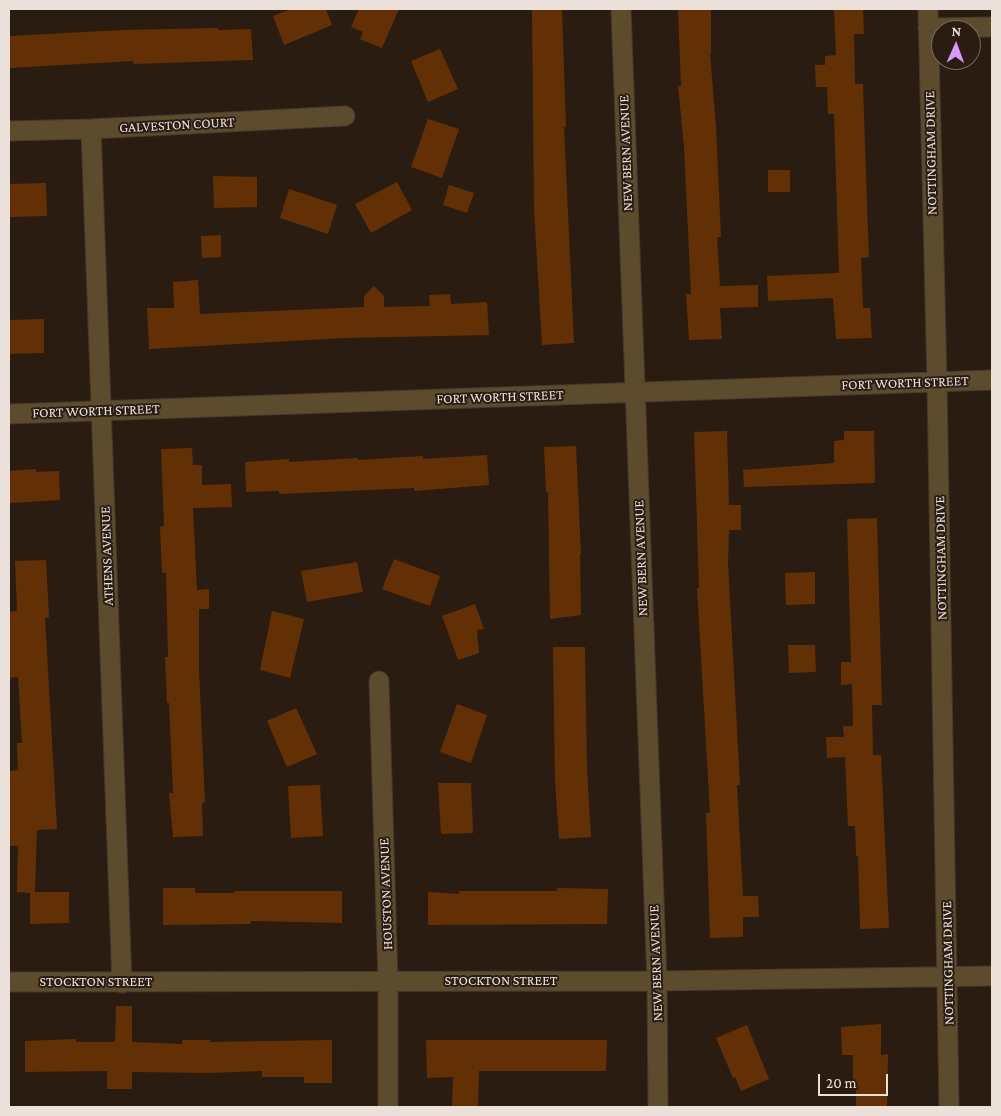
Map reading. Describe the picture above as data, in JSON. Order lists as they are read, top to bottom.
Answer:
{
  "streets": {
    "street": [
      "GALVESTON COURT",
      "NEW BERN AVENUE",
      "NOTTINGHAM DRIVE",
      "FORT WORTH STREET",
      "ATHENS AVENUE",
      "HOUSTON AVENUE",
      "STOCKTON STREET"
    ]
  },
  "crossings": [
    ["GALVESTON COURT", "ATHENS AVENUE"],
    ["NEW BERN AVENUE", "FORT WORTH STREET"],
    ["NEW BERN AVENUE", "STOCKTON STREET"],
    ["NOTTINGHAM DRIVE", "FORT WORTH STREET"],
    ["NOTTINGHAM DRIVE", "STOCKTON STREET"],
    ["FORT WORTH STREET", "ATHENS AVENUE"],
    ["ATHENS AVENUE", "STOCKTON STREET"],
    ["HOUSTON AVENUE", "STOCKTON STREET"]
  ],
  "scale_bar": "20 m",
  "north": "top"
}
